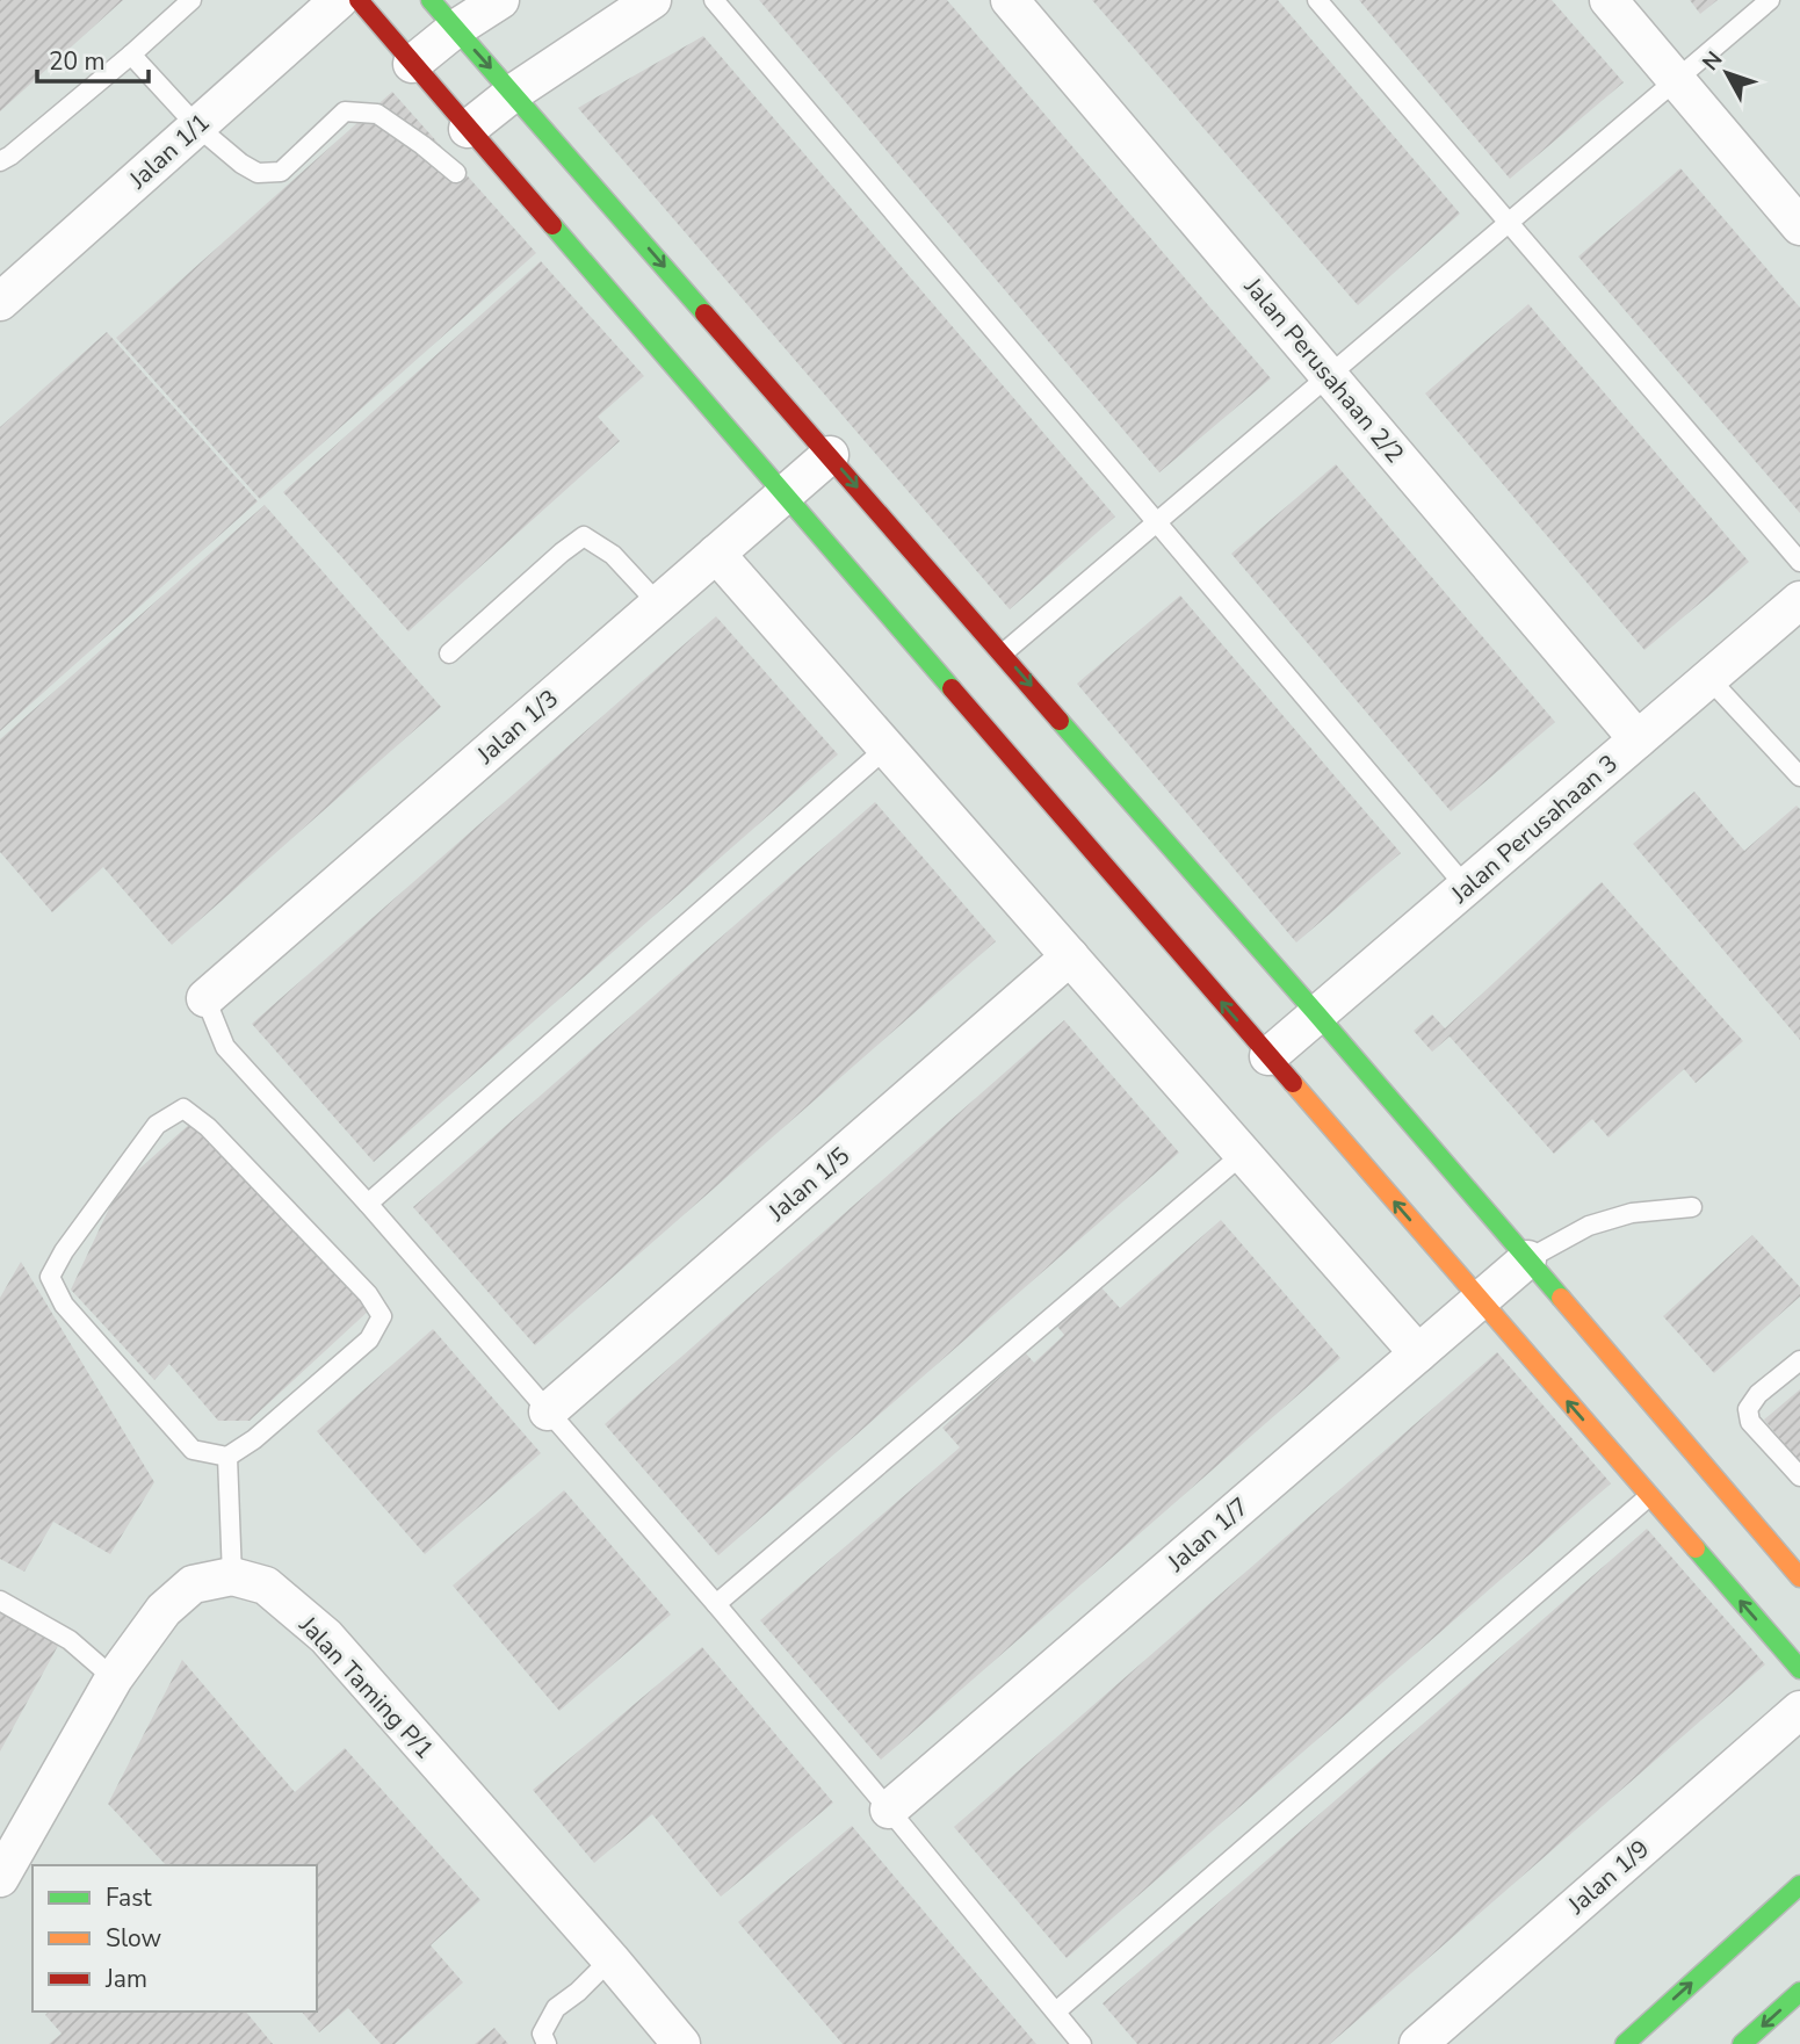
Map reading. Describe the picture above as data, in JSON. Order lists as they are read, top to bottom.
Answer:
{
  "streets": {
    "street": [
      "Jalan 1/1",
      "Jalan Perusahaan 2/2",
      "Jalan 1/3",
      "Jalan Perusahaan 3",
      "Jalan 1/5",
      "Jalan 1/7",
      "Jalan Taming P/1",
      "Jalan 1/9"
    ]
  },
  "crossings": [
    ["Jalan Perusahaan 2/2", "Jalan Perusahaan 3"]
  ],
  "legend": ["Fast", "Slow", "Jam"],
  "scale_bar": "20 m",
  "north": "top left"
}
